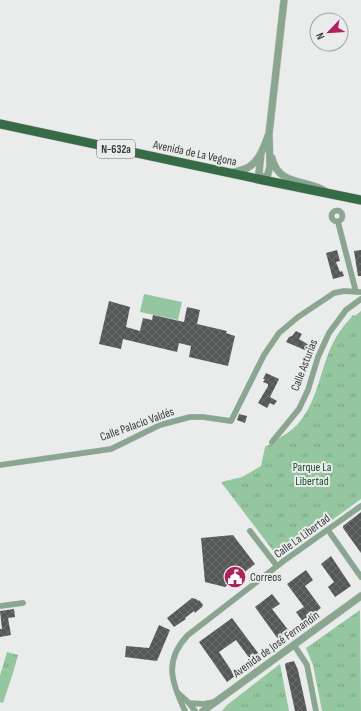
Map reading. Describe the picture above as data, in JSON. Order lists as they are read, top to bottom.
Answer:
{
  "streets": {
    "main road": ["N-632a", "Avenida de La Vegona"],
    "street": [
      "Calle Asturias",
      "Calle Palacio Valdés",
      "Calle La Libertad",
      "Avenida de José Fernandín"
    ]
  },
  "parks": ["Parque La Libertad"],
  "places": {
    "public building": ["Correos"]
  },
  "north": "bottom left"
}
